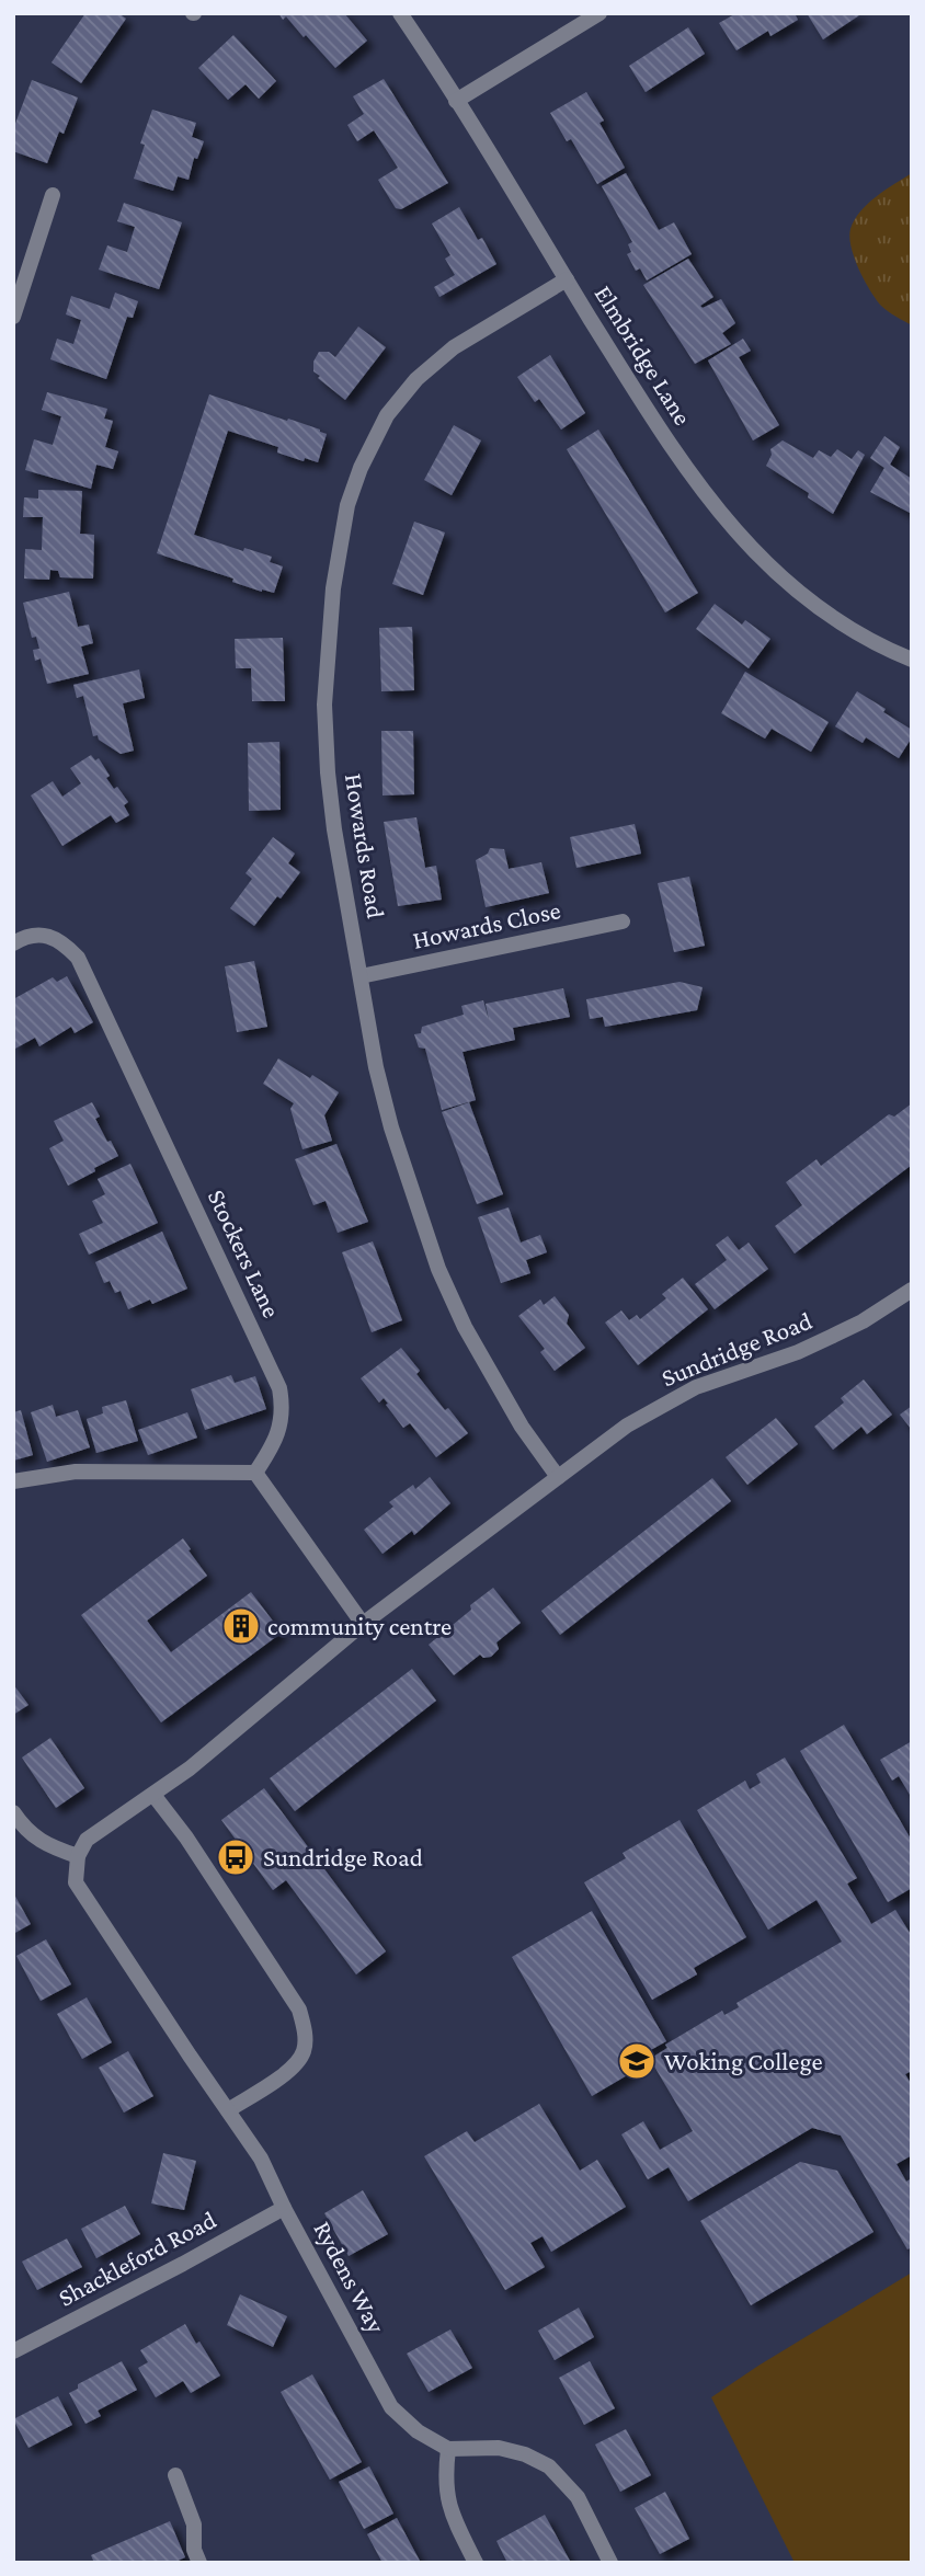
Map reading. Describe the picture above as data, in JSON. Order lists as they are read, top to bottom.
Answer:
{
  "streets": {
    "street": [
      "Elmbridge Lane",
      "Howards Road",
      "Howards Close",
      "Stockers Lane",
      "Sundridge Road",
      "Shackleford Road",
      "Rydens Way"
    ]
  },
  "crossings": [
    ["Elmbridge Lane", "Howards Road"],
    ["Howards Road", "Howards Close"],
    ["Howards Road", "Sundridge Road"],
    ["Sundridge Road", "Rydens Way"],
    ["Shackleford Road", "Rydens Way"]
  ],
  "places": {
    "building": ["community centre"],
    "bus stop": ["Sundridge Road"],
    "school or university": ["Woking College"]
  }
}
